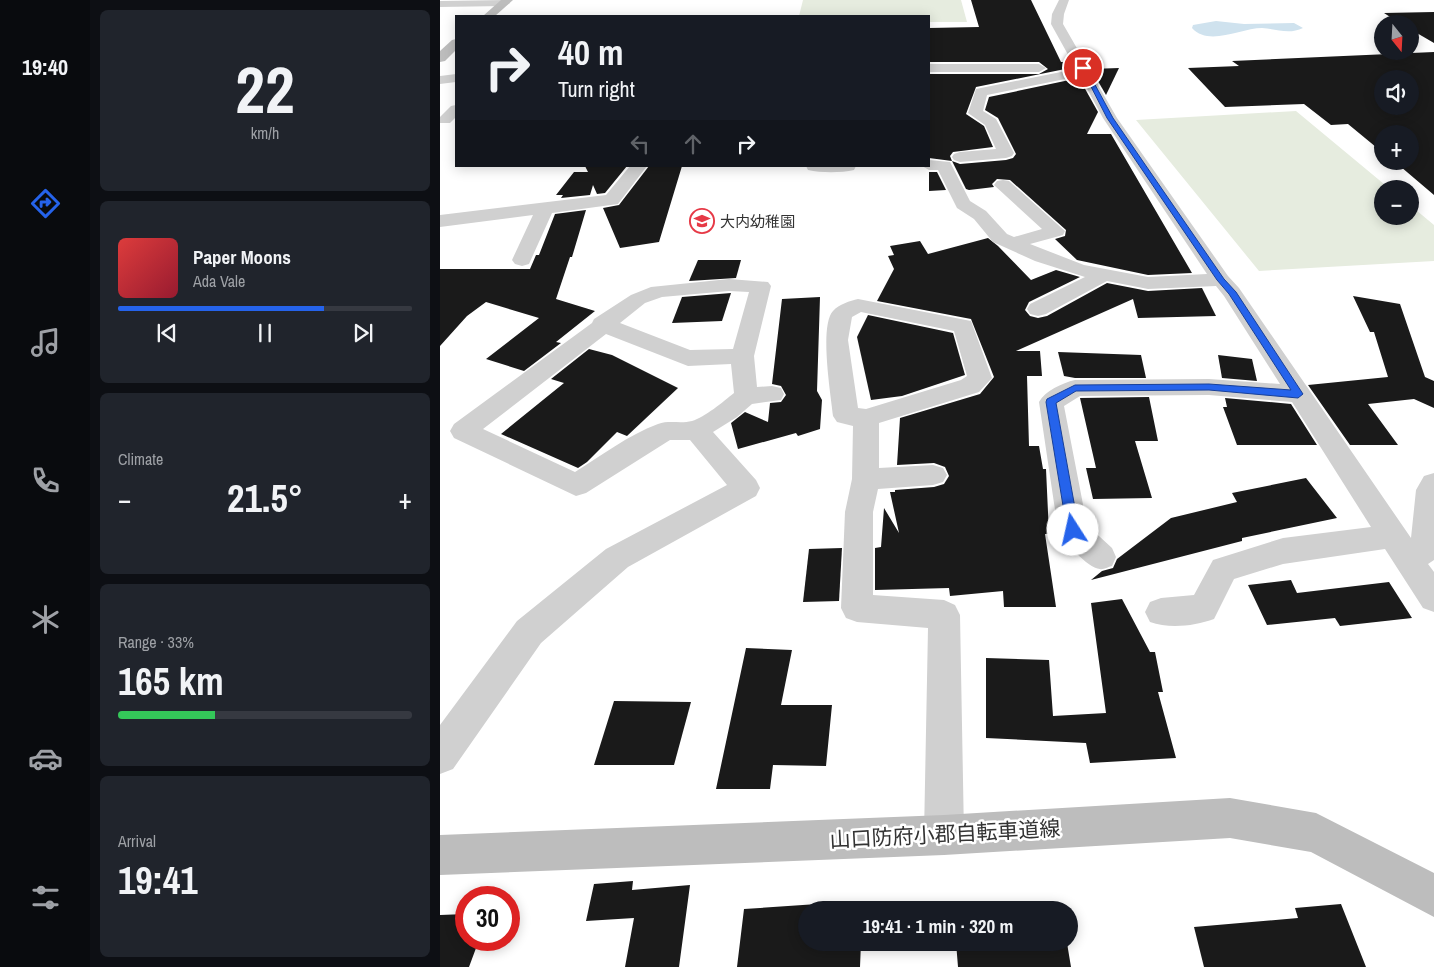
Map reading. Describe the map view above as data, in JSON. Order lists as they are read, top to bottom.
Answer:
{
  "streets": {
    "main road": ["山口防府小郡自転車道線"]
  },
  "places": {
    "school or university": ["大内幼稚園"]
  },
  "north": "bottom",
  "page": {
    "tabs": "19:40",
    "tile": [
      ["22", "km/h"],
      "Climate",
      ["Range · 33%", "165 km"],
      ["Arrival", "19:41"]
    ],
    "map_buttons": ["+", "−"],
    "turn": ["40 m", "Turn right"],
    "song": ["Paper Moons", "Ada Vale"],
    "heat": ["−", "21.5°", "+"],
    "limit": "30",
    "trip": "19:41 · 1 min · 320 m"
  }
}
